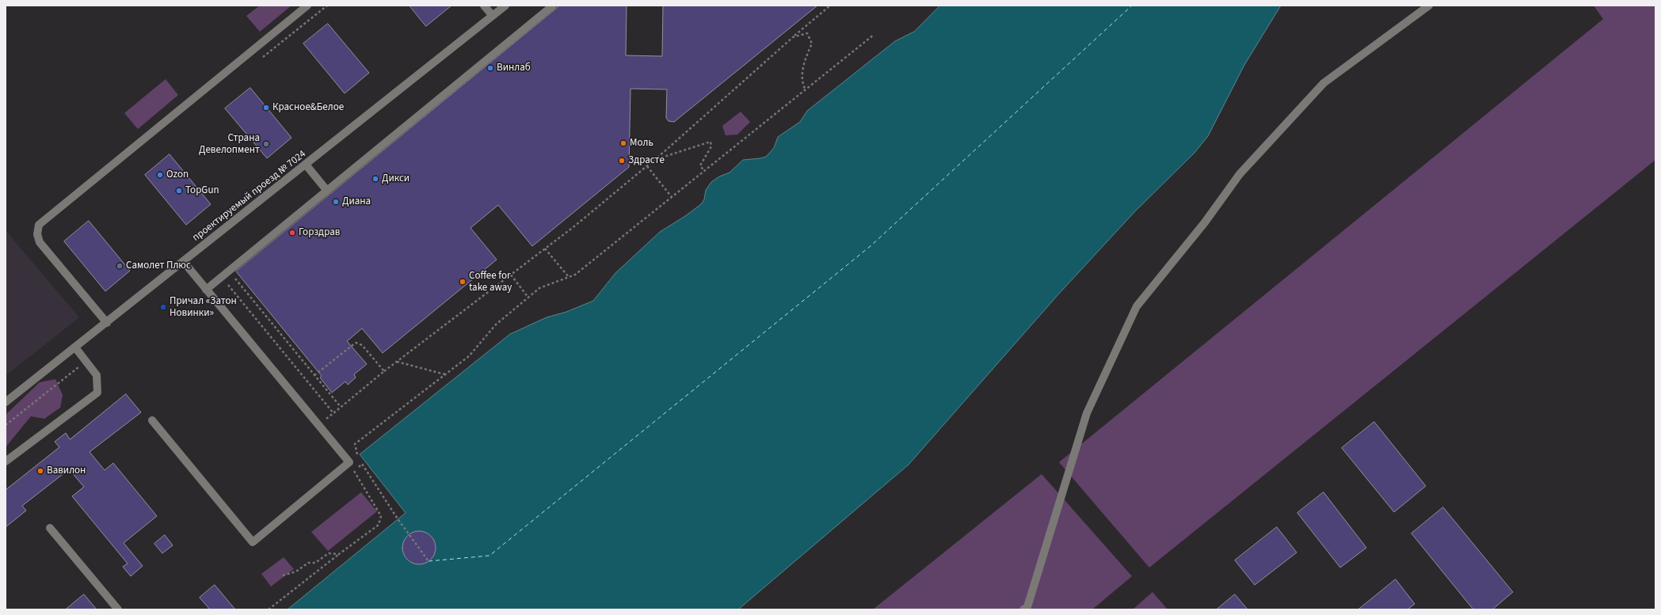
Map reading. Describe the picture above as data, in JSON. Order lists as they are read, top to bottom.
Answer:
{
  "streets": {
    "street": ["проектируемый проезд № 7024"]
  },
  "places": [
    "Винлаб",
    "Красное&Белое",
    "Моль",
    "Страна Девелопмент",
    "Здрасте",
    "Ozon",
    "Дикси",
    "TopGun",
    "Диана",
    "Горздрав",
    "Самолет Плюс",
    "Coffee for take away",
    "Причал «Затон Новинки»",
    "Вавилон"
  ]
}
